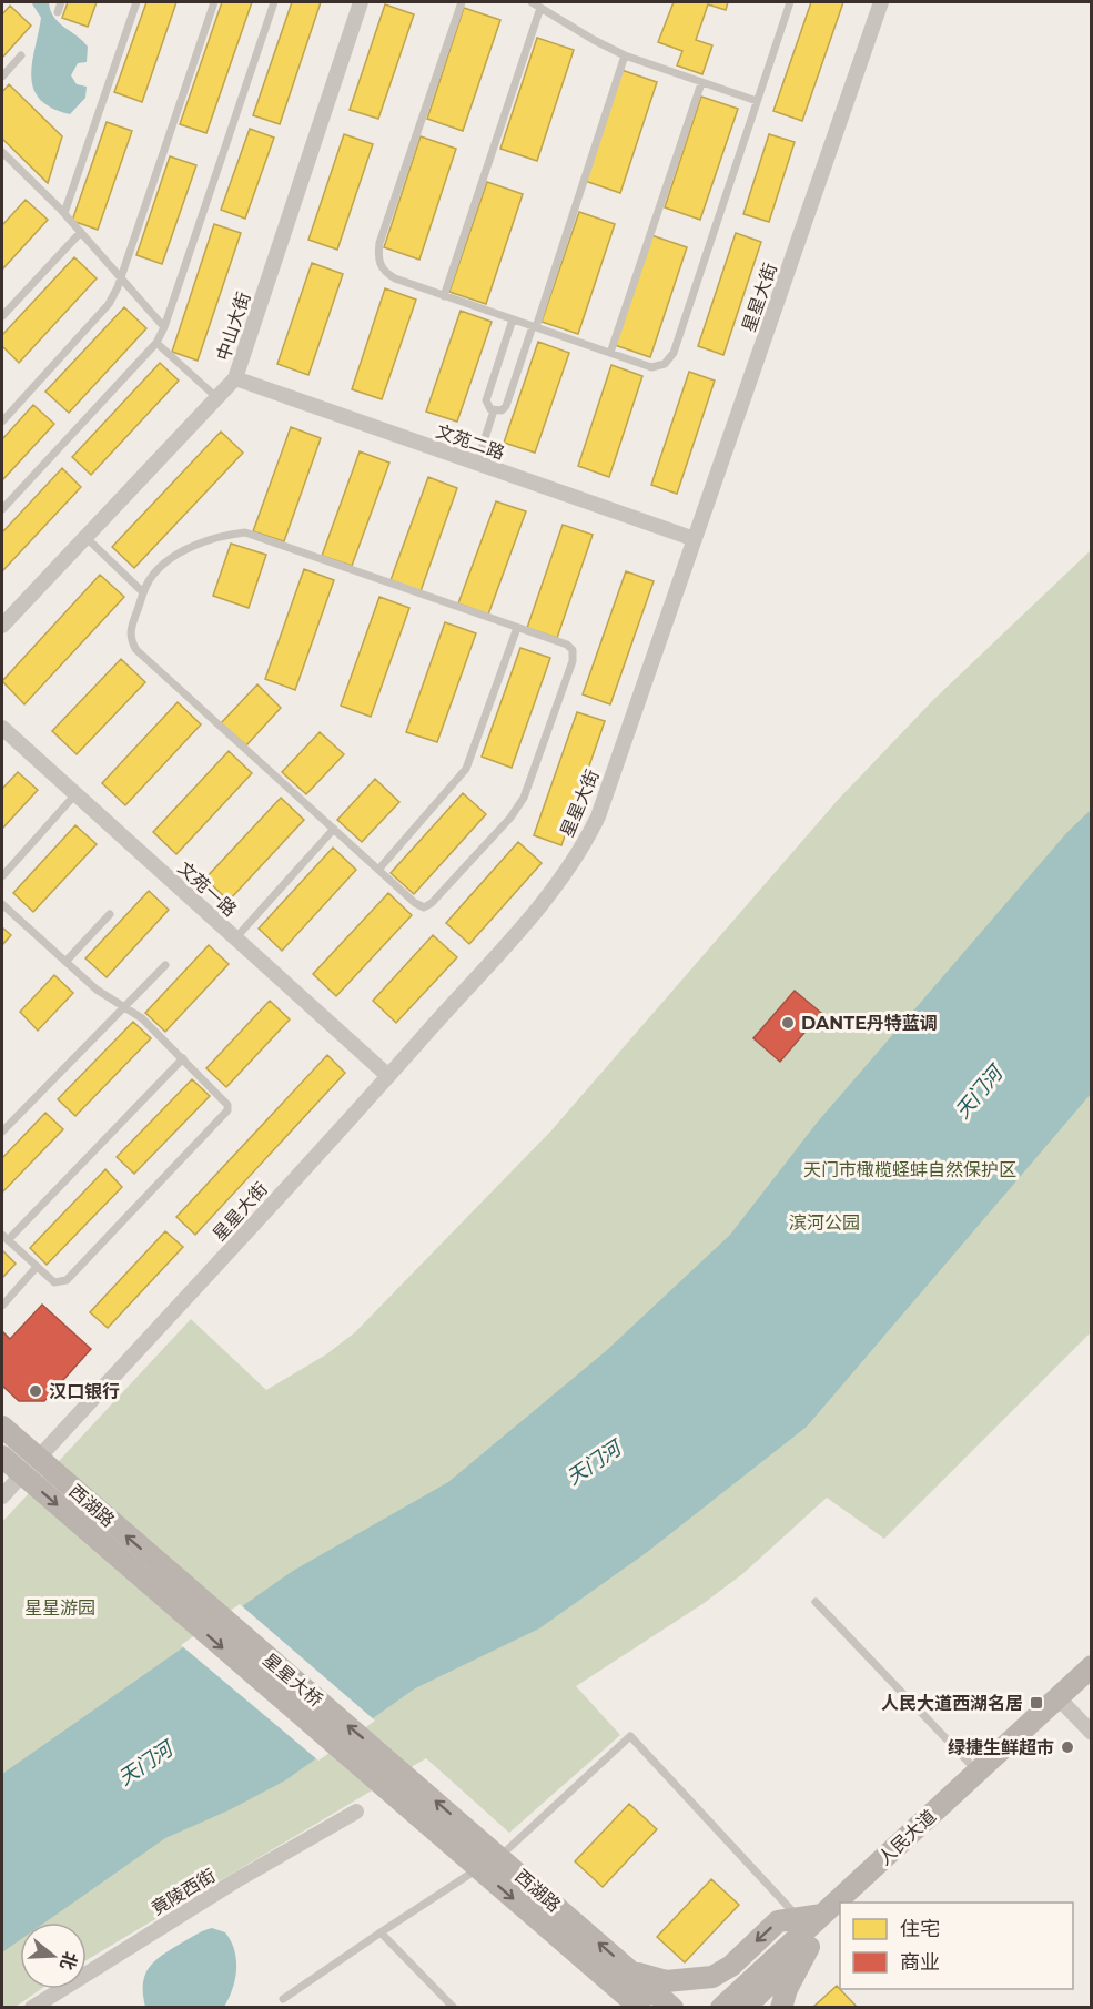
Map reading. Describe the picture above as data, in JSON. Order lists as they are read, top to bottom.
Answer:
{
  "streets": {
    "main road": ["西湖路", "星星大桥", "人民大道"],
    "street": [
      "星星大街",
      "中山大街",
      "文苑二路",
      "文苑一路",
      "竟陵西街"
    ]
  },
  "crossings": [
    ["星星大街", "文苑二路"],
    ["星星大街", "文苑一路"],
    ["星星大街", "西湖路"],
    ["中山大街", "文苑二路"],
    ["西湖路", "星星大桥"]
  ],
  "water": ["天门河"],
  "parks": ["天门市橄榄蛏蚌自然保护区", "滨河公园", "星星游园"],
  "places": {
    "other": ["DANTE丹特蓝调", "汉口银行", "绿捷生鲜超市"],
    "transit": ["人民大道西湖名居"]
  },
  "legend": ["住宅", "商业"],
  "north": "right"
}
